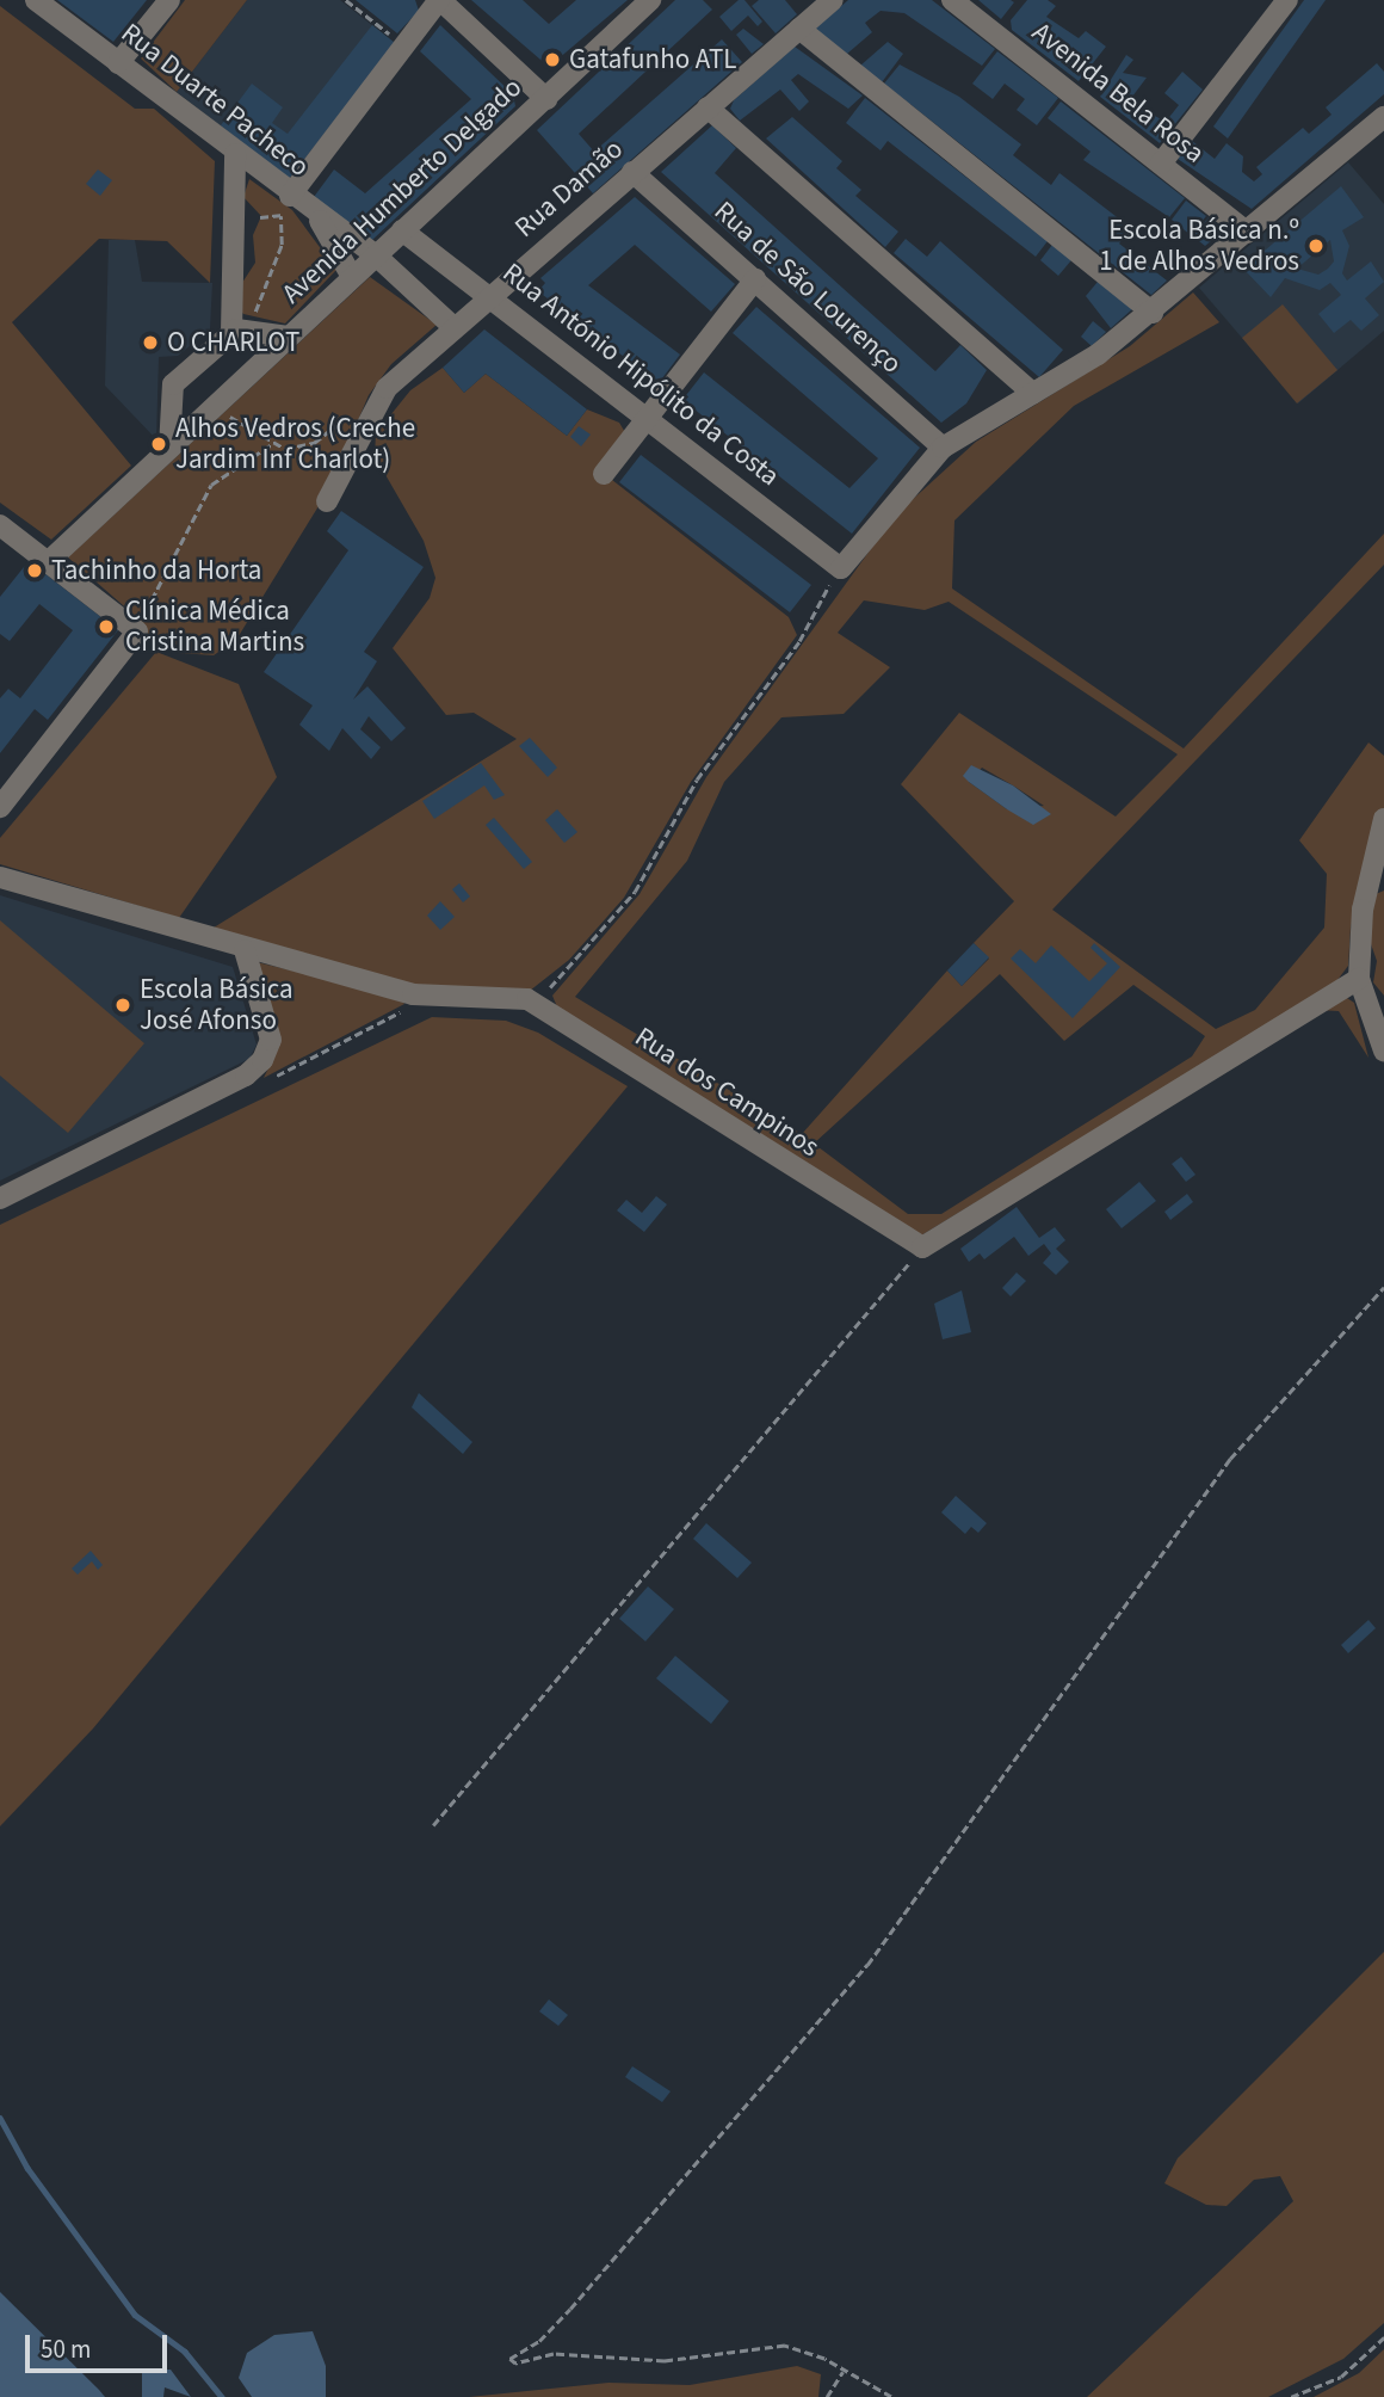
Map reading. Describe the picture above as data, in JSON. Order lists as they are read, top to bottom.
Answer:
{
  "streets": {
    "street": [
      "Avenida Bela Rosa",
      "Rua Duarte Pacheco",
      "Rua Damão",
      "Avenida Humberto Delgado",
      "Rua de São Lourenço",
      "Rua António Hipólito da Costa",
      "Rua dos Campinos"
    ]
  },
  "crossings": [
    ["Rua Duarte Pacheco", "Rua Damão"],
    ["Rua Duarte Pacheco", "Avenida Humberto Delgado"],
    ["Rua Damão", "Rua de São Lourenço"],
    ["Rua Damão", "Rua António Hipólito da Costa"],
    ["Avenida Humberto Delgado", "Rua António Hipólito da Costa"]
  ],
  "places": [
    "Gatafunho ATL",
    "Escola Básica n.º 1 de Alhos Vedros",
    "O CHARLOT",
    "Alhos Vedros (Creche Jardim Inf Charlot)",
    "Tachinho da Horta",
    "Clínica Médica Cristina Martins",
    "Escola Básica José Afonso"
  ],
  "scale_bar": "50 m"
}
